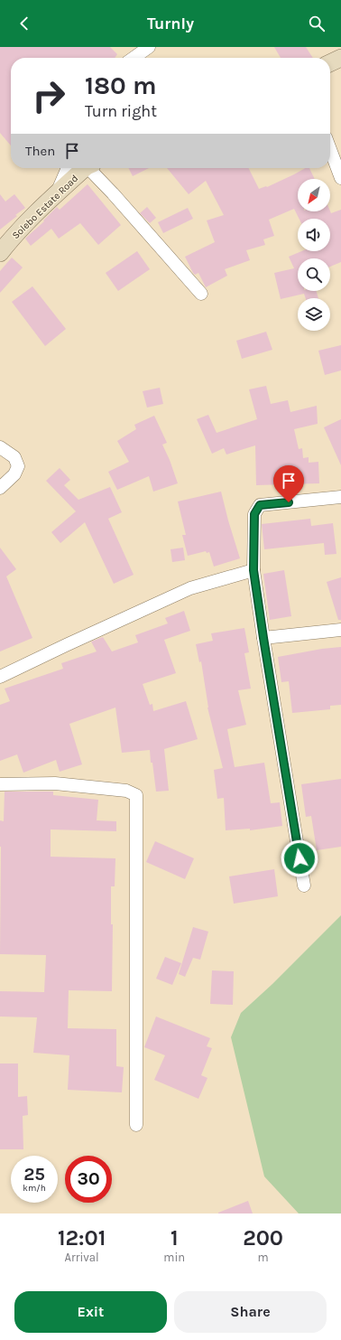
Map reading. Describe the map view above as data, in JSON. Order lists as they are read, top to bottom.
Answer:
{
  "streets": {
    "street": ["Solebo Estate Road"]
  },
  "north": "bottom left",
  "page": {
    "header": "Turnly",
    "turn": ["180 m", "Turn right"],
    "then": "Then",
    "speed": "25 km/h",
    "limit": "30",
    "eta": [
      "12:01",
      "Arrival",
      "1",
      "min",
      "200",
      "m"
    ],
    "buttons": ["Exit", "Share"]
  }
}
